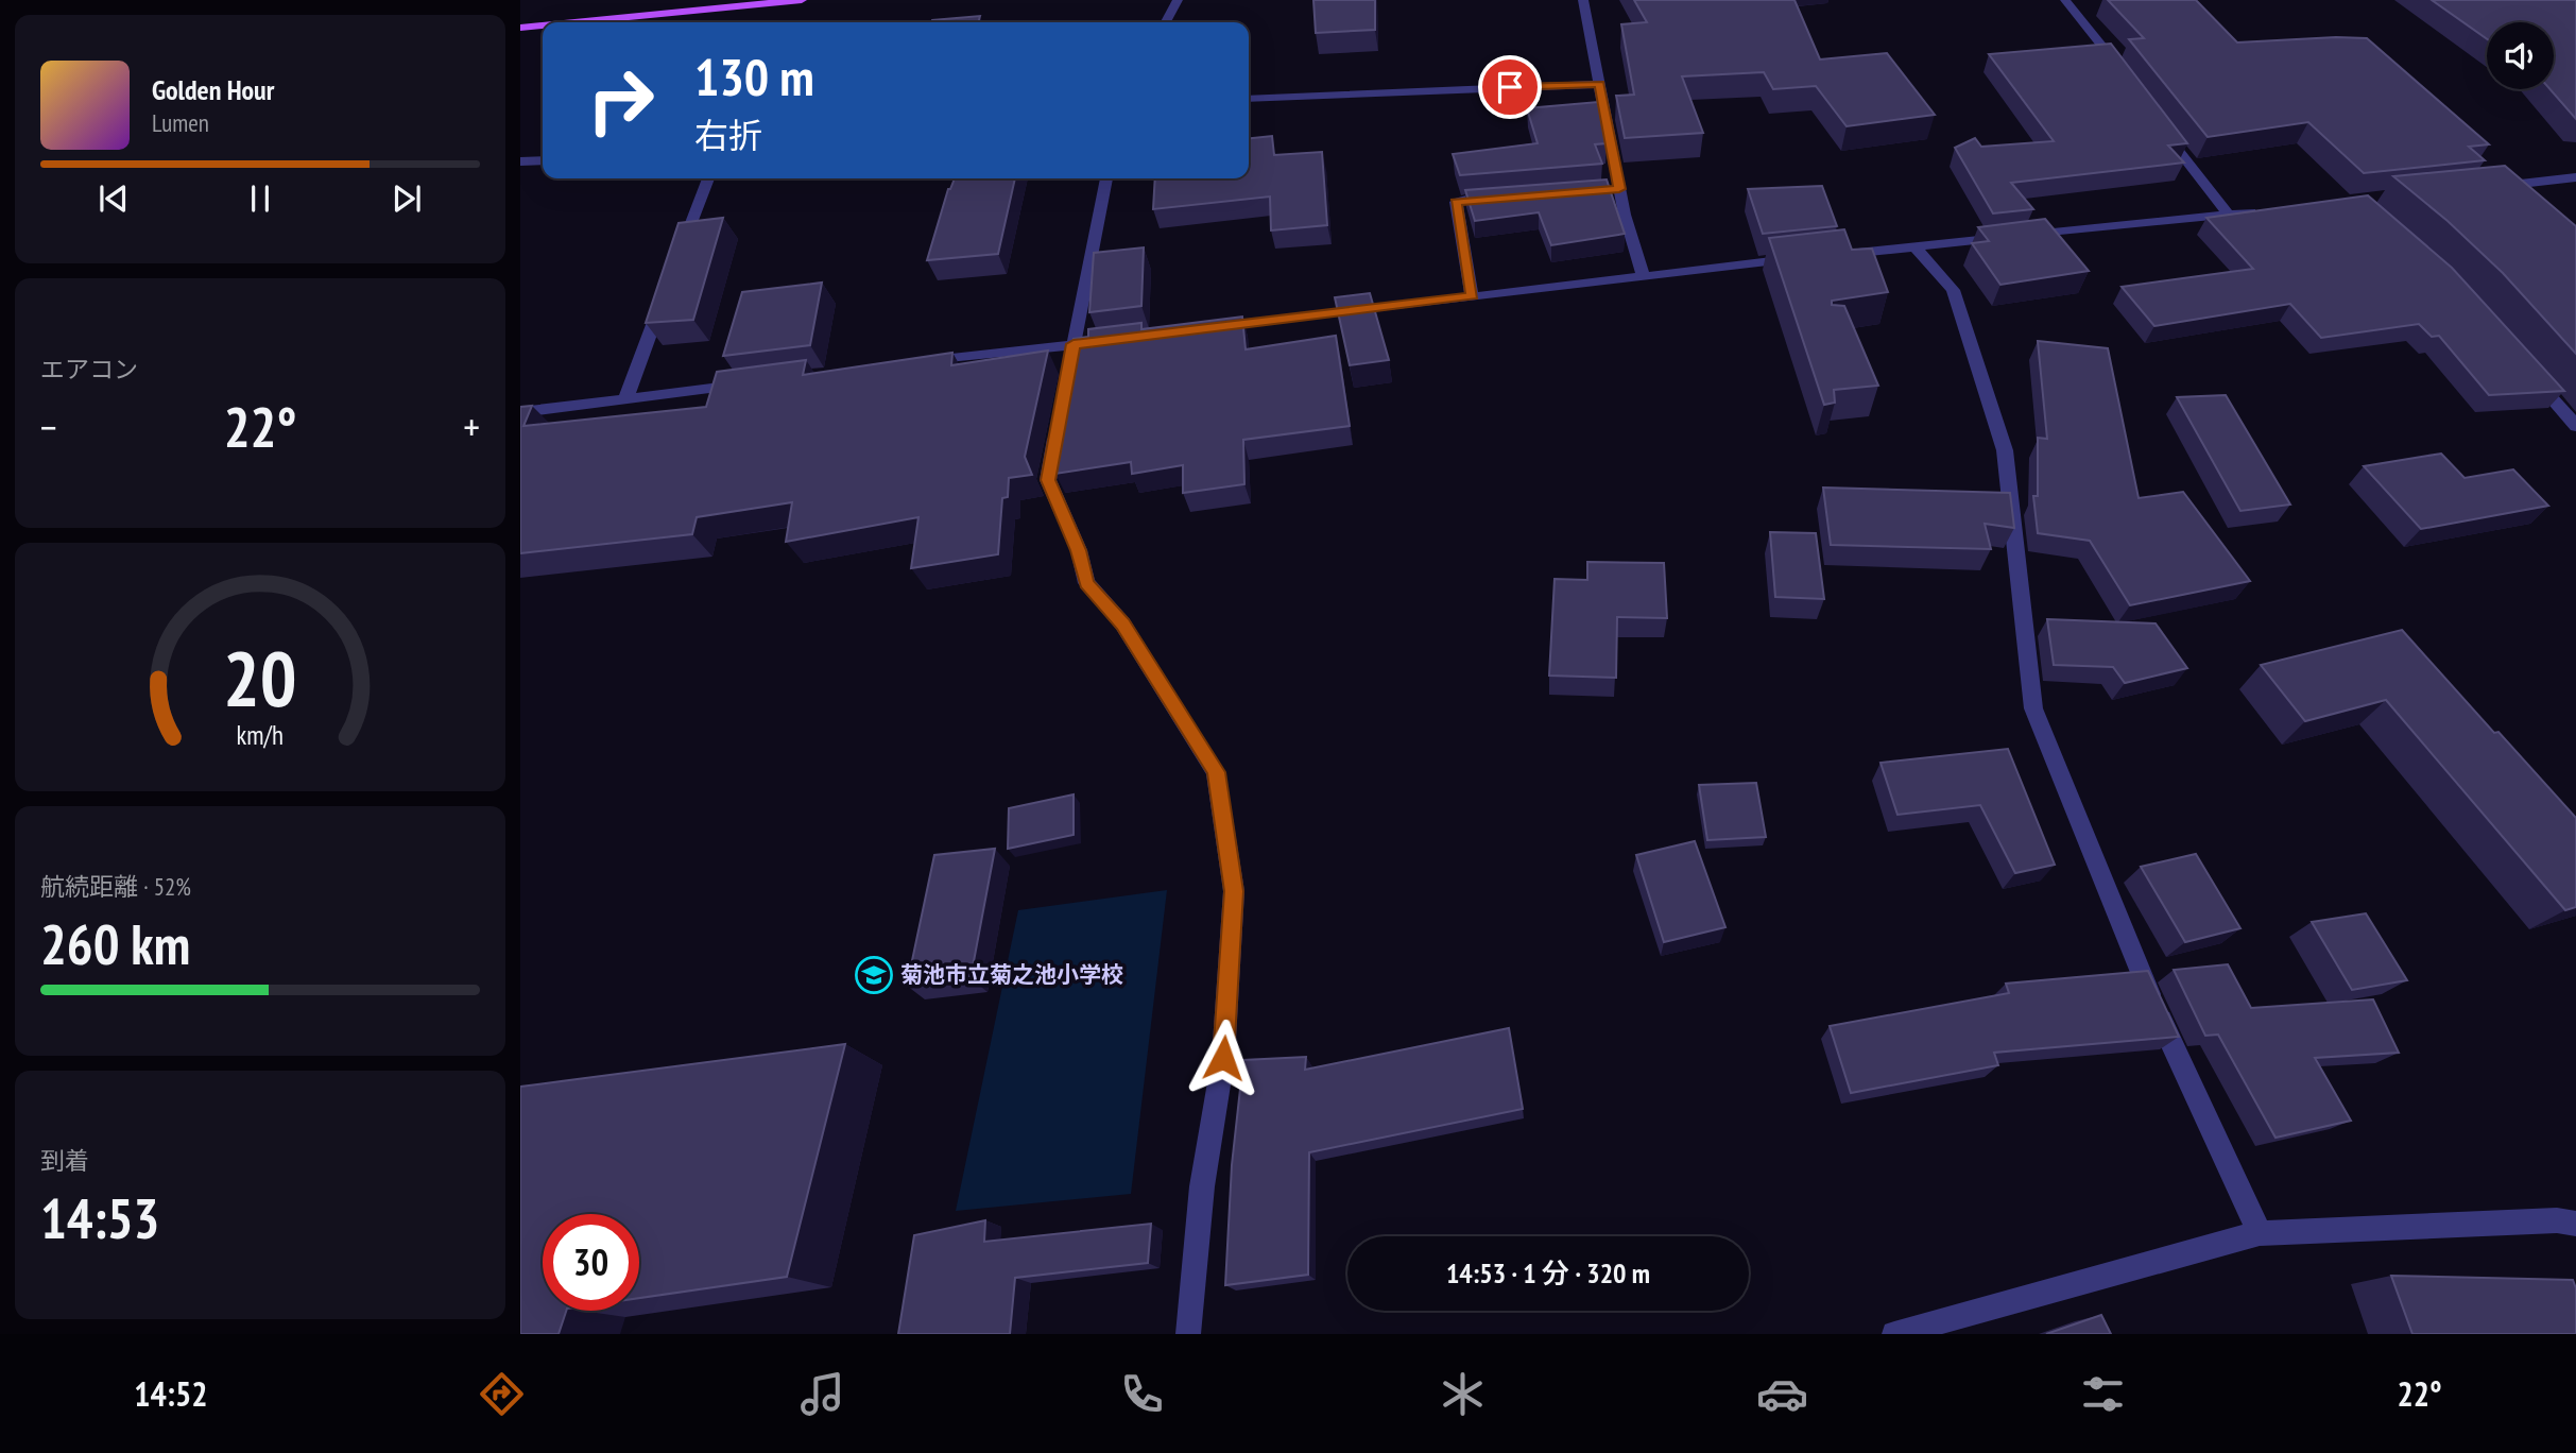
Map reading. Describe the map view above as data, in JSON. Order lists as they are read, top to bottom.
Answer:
{
  "places": {
    "school or university": ["菊池市立菊之池小学校"]
  },
  "page": {
    "turn": ["130 m", "右折"],
    "song": ["Golden Hour", "Lumen"],
    "tile": [
      "エアコン",
      ["航続距離 · 52%", "260 km"],
      ["到着", "14:53"]
    ],
    "heat": ["−", "22°", "+"],
    "limit": "30",
    "trip": "14:53 · 1 分 · 320 m",
    "tabs": ["14:52", "22°"],
    "gauge": ["20", "km/h"]
  }
}
